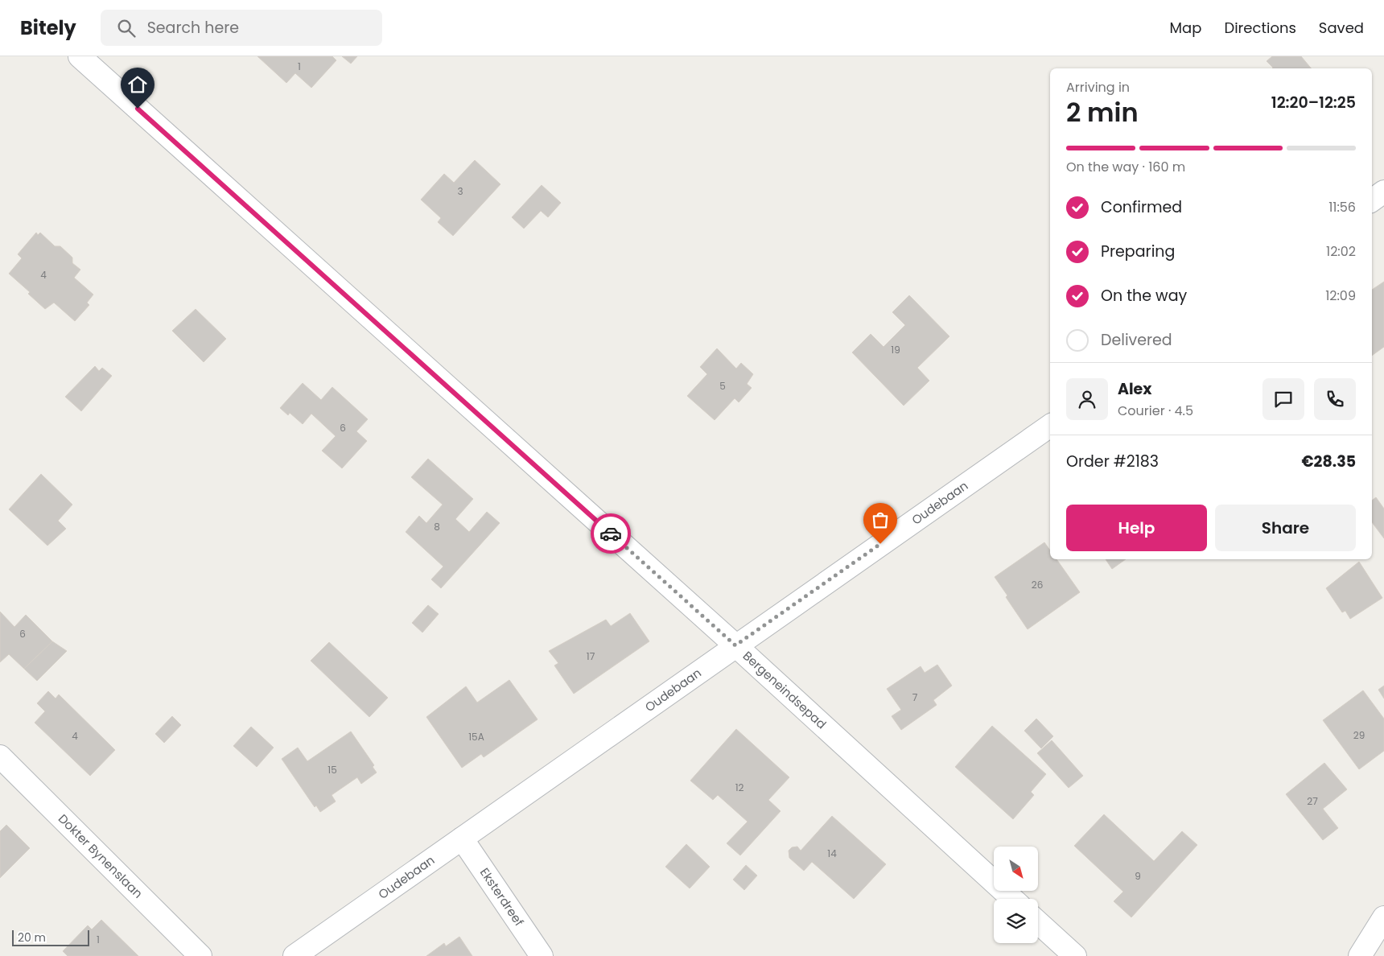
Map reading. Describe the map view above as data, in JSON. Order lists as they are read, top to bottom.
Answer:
{
  "streets": {
    "street": [
      "Oudebaan",
      "Bergeneindsepad",
      "Dokter Bynenslaan",
      "Eksterdreef"
    ]
  },
  "crossings": [
    ["Oudebaan", "Bergeneindsepad"],
    ["Oudebaan", "Eksterdreef"]
  ],
  "house_numbers": [
    "1",
    "3",
    "4",
    "19",
    "5",
    "6",
    "8",
    "26",
    "6",
    "17",
    "7",
    "29",
    "4",
    "15A",
    "15",
    "12",
    "27",
    "14",
    "9",
    "1"
  ],
  "scale_bar": "20 m",
  "north": "bottom right",
  "page": {
    "header": "Bitely",
    "search": "Search here",
    "nav": ["Map", "Directions", "Saved"],
    "heading": ["2 min", "Arriving in", "12:20–12:25"],
    "panel": [
      "Alex",
      "Courier · 4.5",
      "Order #2183",
      "€28.35"
    ],
    "bar": "On the way · 160 m",
    "list": [
      ["Confirmed", "11:56"],
      ["Preparing", "12:02"],
      ["On the way", "12:09"],
      "Delivered"
    ],
    "buttons": ["Help", "Share"],
    "scale": "20 m"
  }
}
